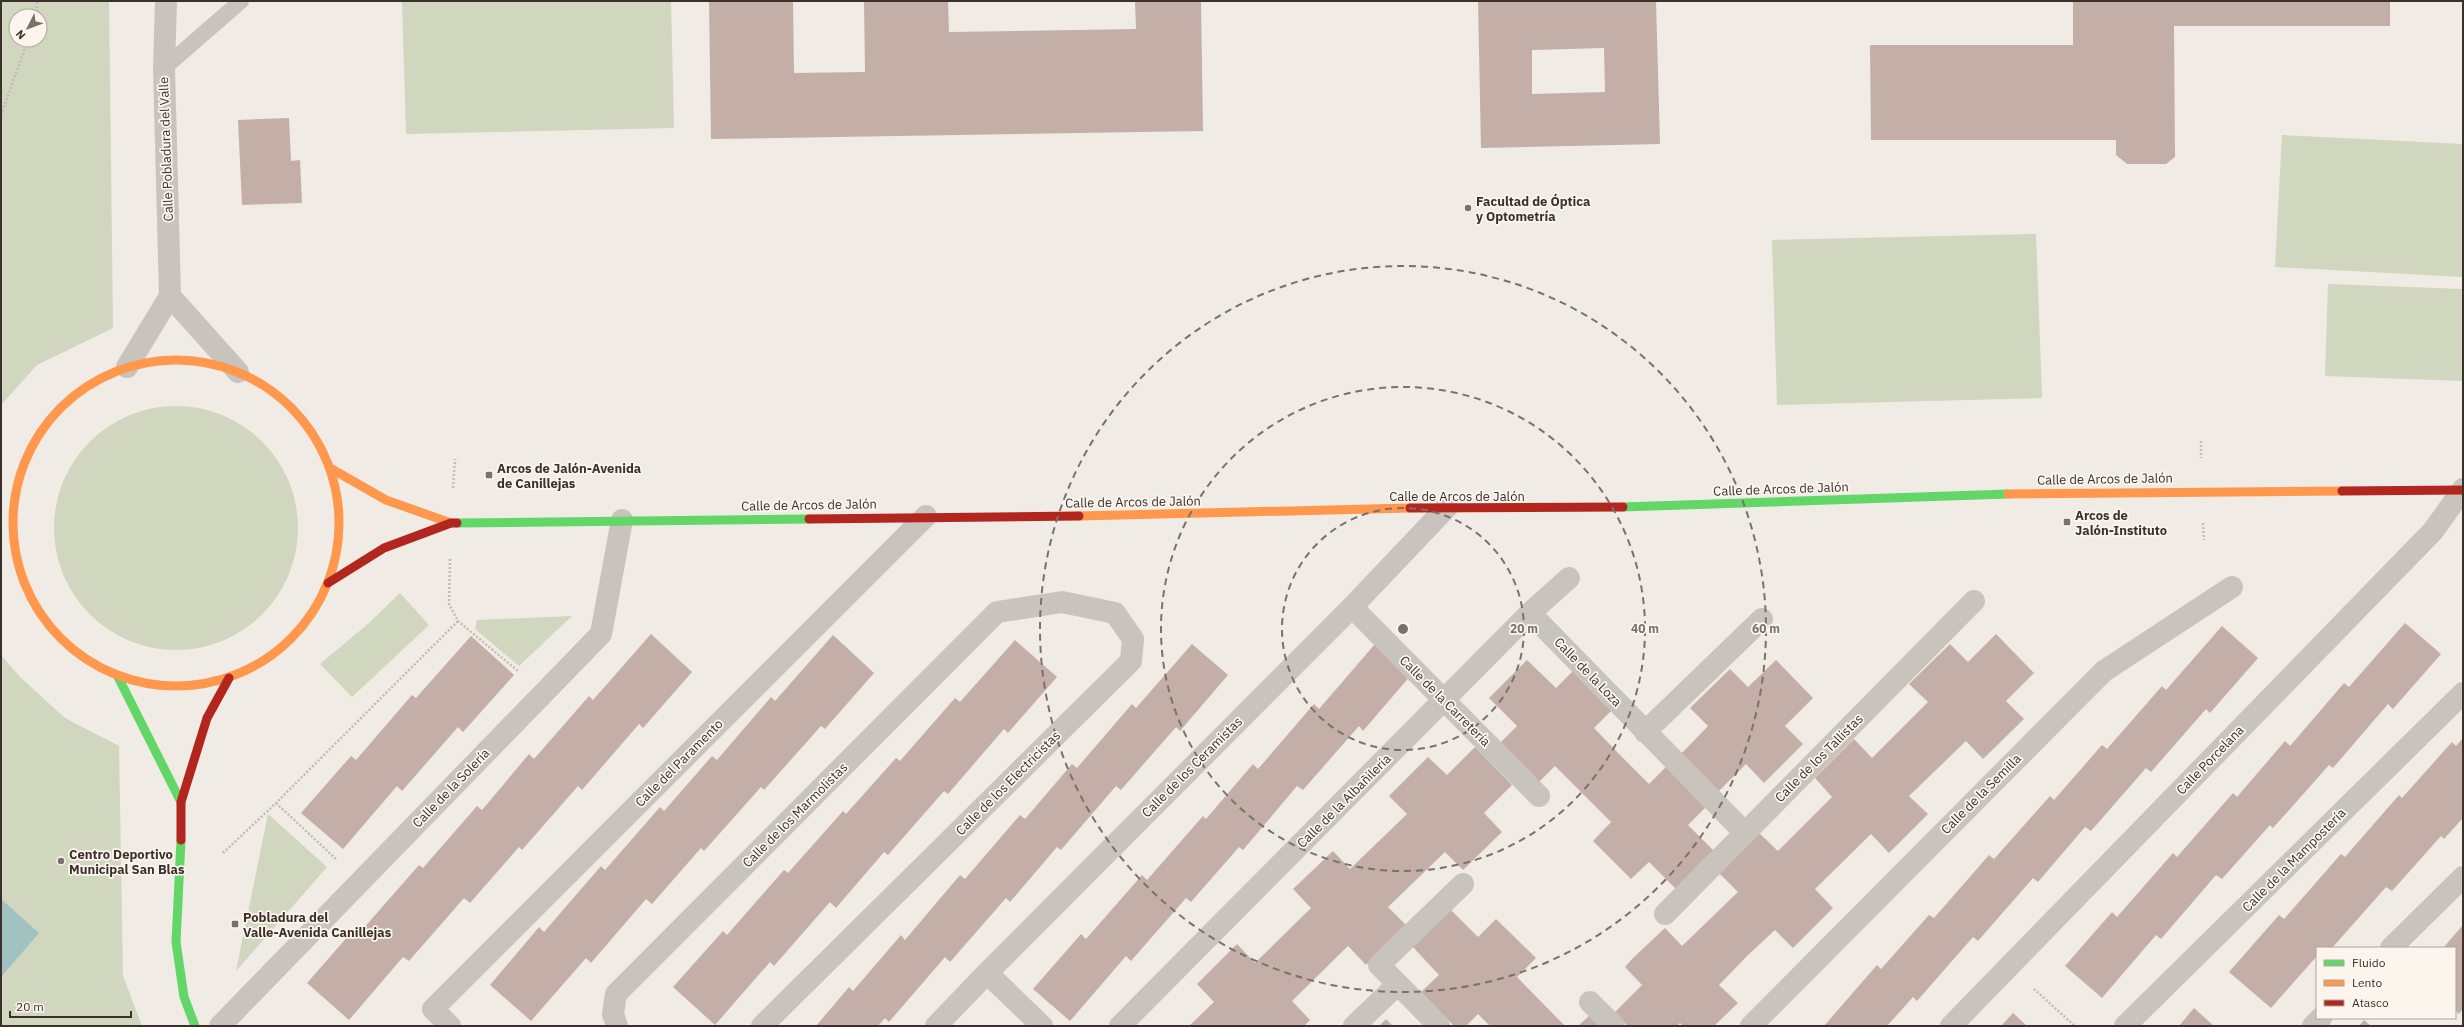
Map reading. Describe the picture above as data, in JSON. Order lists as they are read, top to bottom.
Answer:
{
  "streets": {
    "street": [
      "Calle Pobladura del Valle",
      "Calle de Arcos de Jalón",
      "Calle de la Loza",
      "Calle de la Carretería",
      "Calle de los Tallistas",
      "Calle Porcelana",
      "Calle del Paramento",
      "Calle de los Ceramistas",
      "Calle de los Electricistas",
      "Calle de la Solería",
      "Calle de la Semilla",
      "Calle de la Albañilería",
      "Calle de los Marmolistas",
      "Calle de la Mampostería"
    ]
  },
  "crossings": [
    ["Calle de Arcos de Jalón", "Calle Porcelana"],
    ["Calle de Arcos de Jalón", "Calle del Paramento"],
    ["Calle de Arcos de Jalón", "Calle de los Ceramistas"],
    ["Calle de Arcos de Jalón", "Calle de la Solería"],
    ["Calle de la Loza", "Calle de los Tallistas"],
    ["Calle de la Loza", "Calle de la Albañilería"],
    ["Calle de la Carretería", "Calle de los Ceramistas"],
    ["Calle de la Carretería", "Calle de la Albañilería"],
    ["Calle de los Electricistas", "Calle de los Marmolistas"]
  ],
  "places": {
    "other": ["Facultad de Óptica y Optometría", "Centro Deportivo Municipal San Blas"],
    "transit": ["Arcos de Jalón-Avenida de Canillejas", "Arcos de Jalón-Instituto", "Pobladura del Valle-Avenida Canillejas"]
  },
  "legend": ["Fluido", "Lento", "Atasco"],
  "scale_bar": "20 m",
  "north": "bottom left",
  "rings": ["20 m", "40 m", "60 m"]
}
